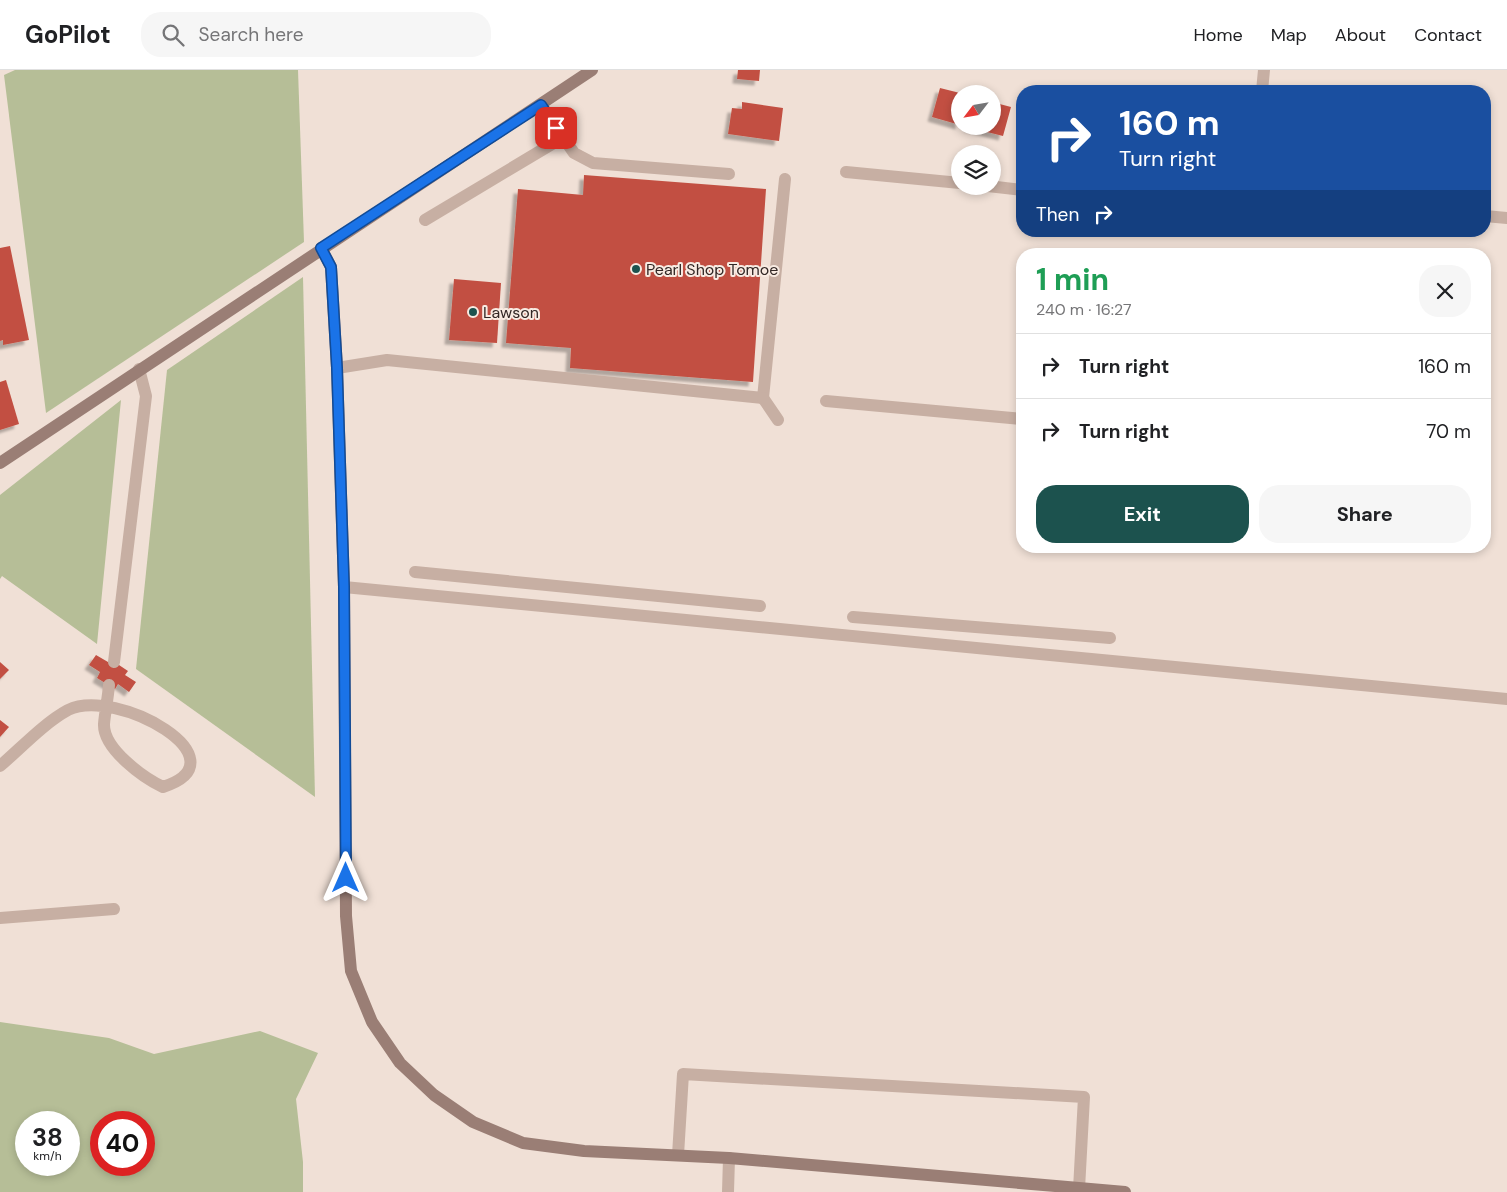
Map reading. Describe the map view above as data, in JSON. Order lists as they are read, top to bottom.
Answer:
{
  "places": ["Pearl Shop Tomoe", "Lawson"],
  "north": "bottom left",
  "page": {
    "header": "GoPilot",
    "search": "Search here",
    "nav": [
      "Home",
      "Map",
      "About",
      "Contact"
    ],
    "turn": ["160 m", "Turn right"],
    "then": "Then",
    "heading": ["1 min", "240 m · 16:27"],
    "list": [
      {
        "name": "Turn right",
        "value": "160 m"
      },
      {
        "name": "Turn right",
        "value": "70 m"
      }
    ],
    "buttons": ["Exit", "Share"],
    "speed": "38 km/h",
    "limit": "40"
  }
}
